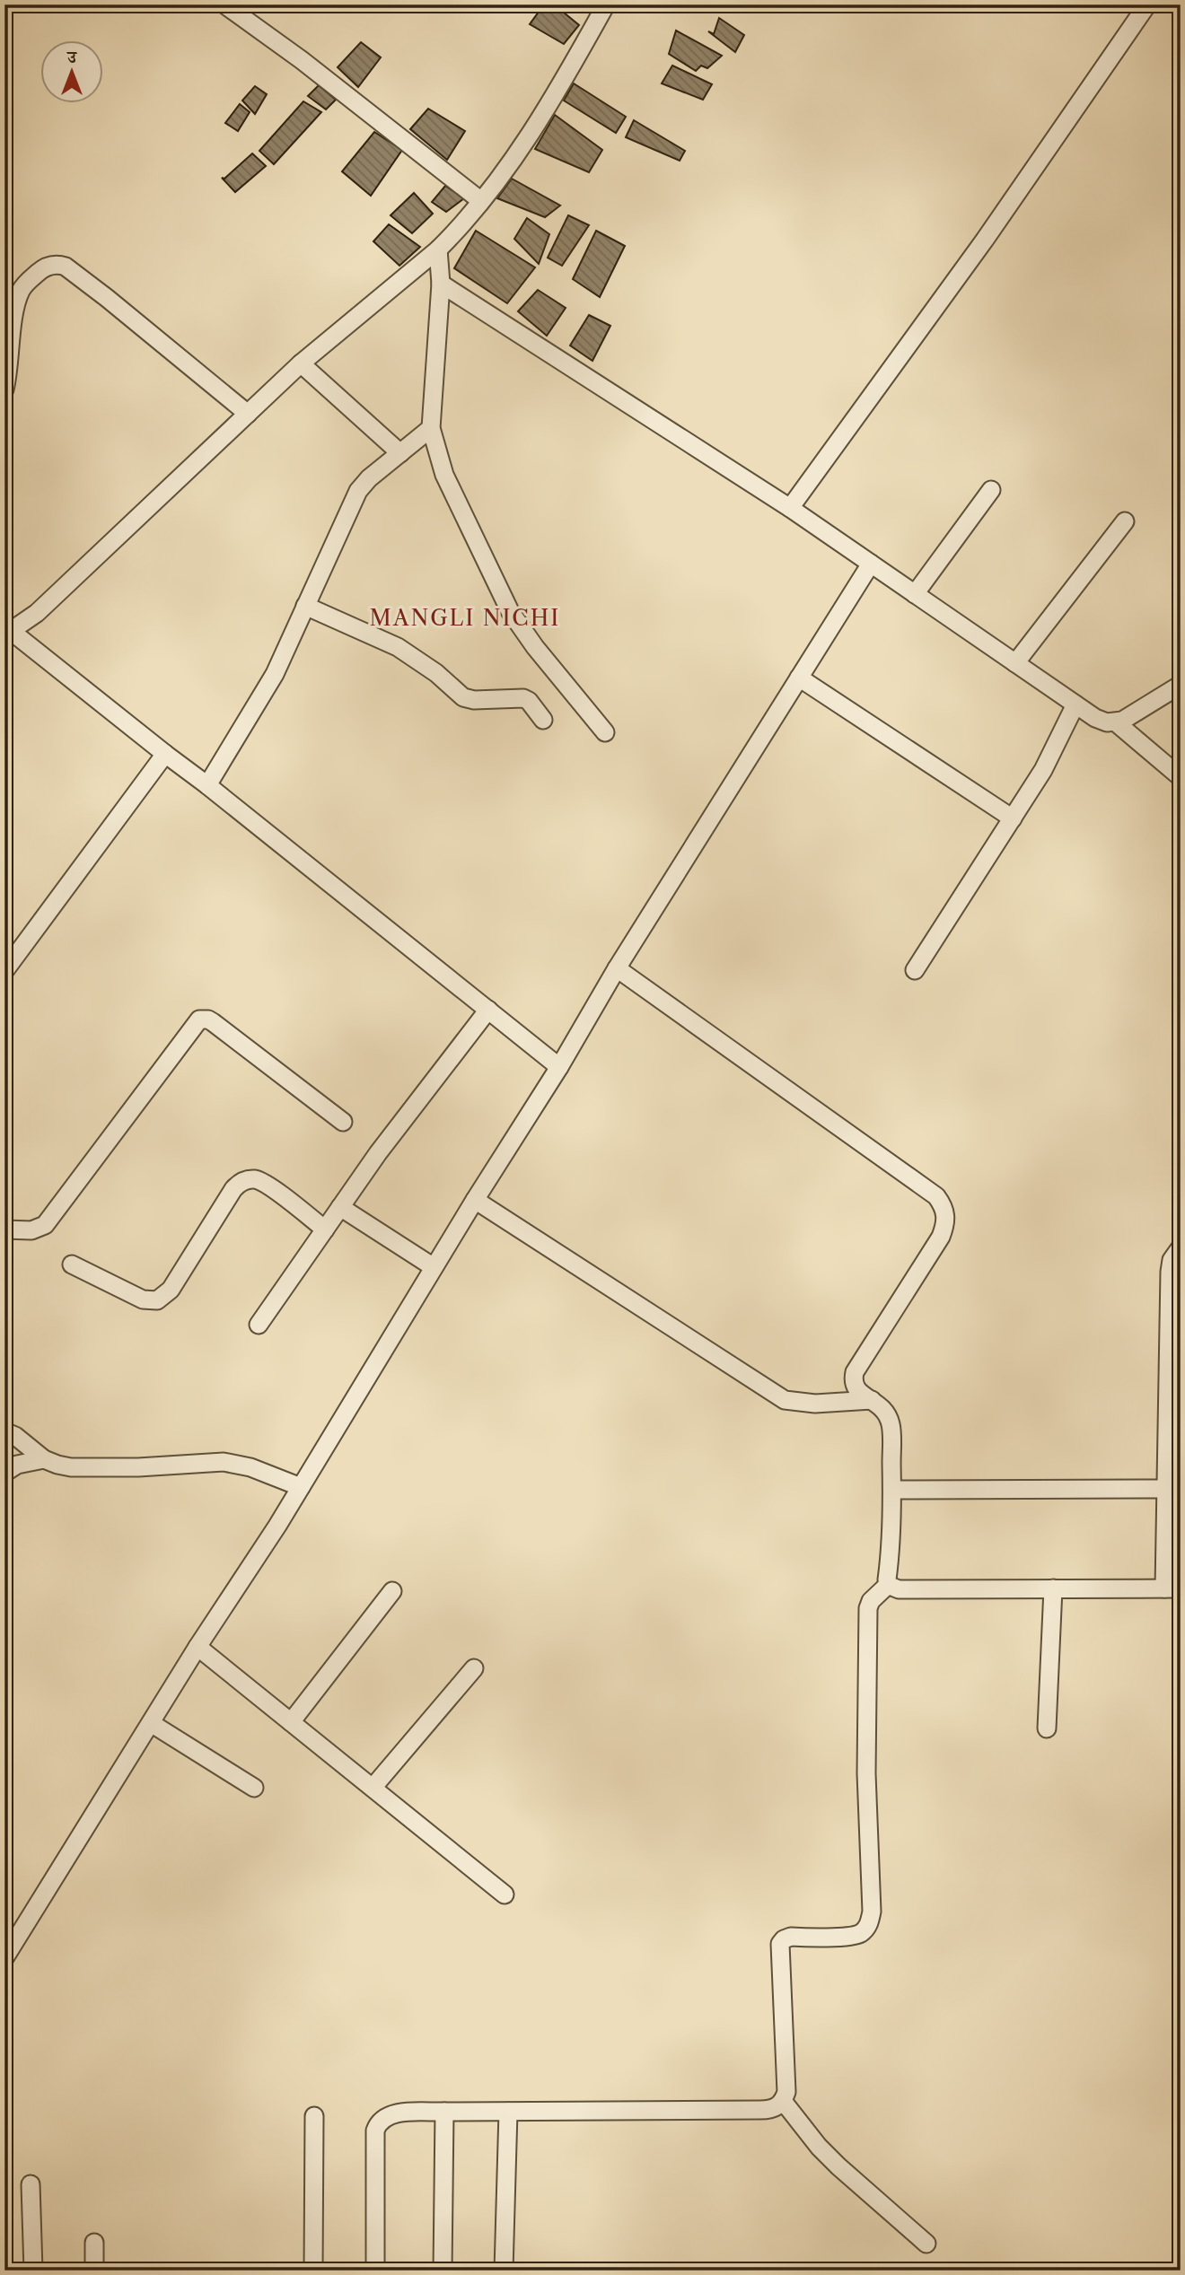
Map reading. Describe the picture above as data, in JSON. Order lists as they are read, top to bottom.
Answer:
{
  "districts": ["MANGLI NICHI"],
  "north": "top"
}
